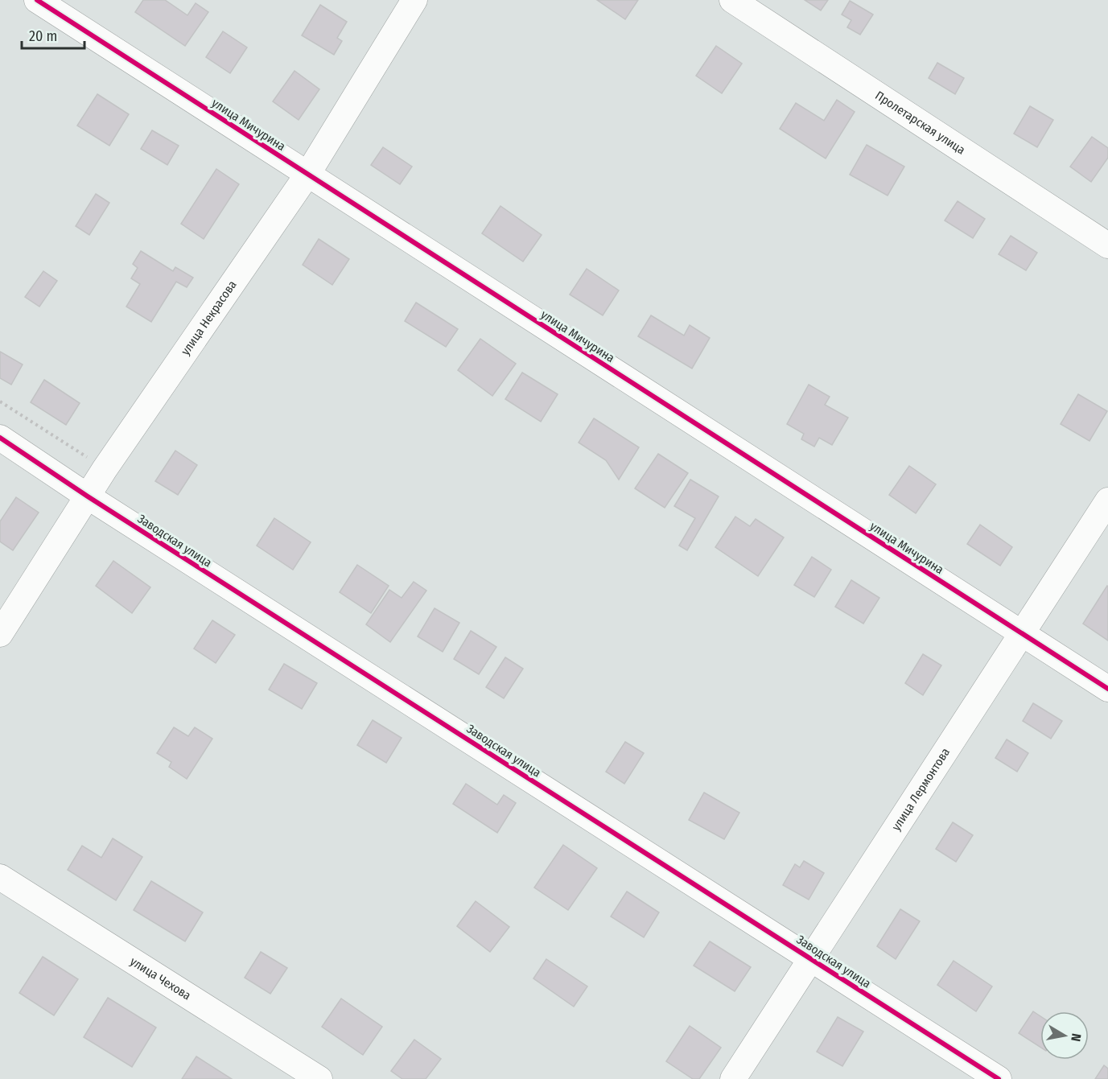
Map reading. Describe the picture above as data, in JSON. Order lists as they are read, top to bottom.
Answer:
{
  "streets": {
    "street": [
      "Пролетарская улица",
      "улица Мичурина",
      "улица Некрасова",
      "Заводская улица",
      "улица Лермонтова",
      "улица Чехова"
    ]
  },
  "crossings": [
    ["улица Мичурина", "улица Некрасова"],
    ["улица Мичурина", "улица Лермонтова"],
    ["улица Некрасова", "Заводская улица"],
    ["Заводская улица", "улица Лермонтова"]
  ],
  "scale_bar": "20 m",
  "north": "right"
}
